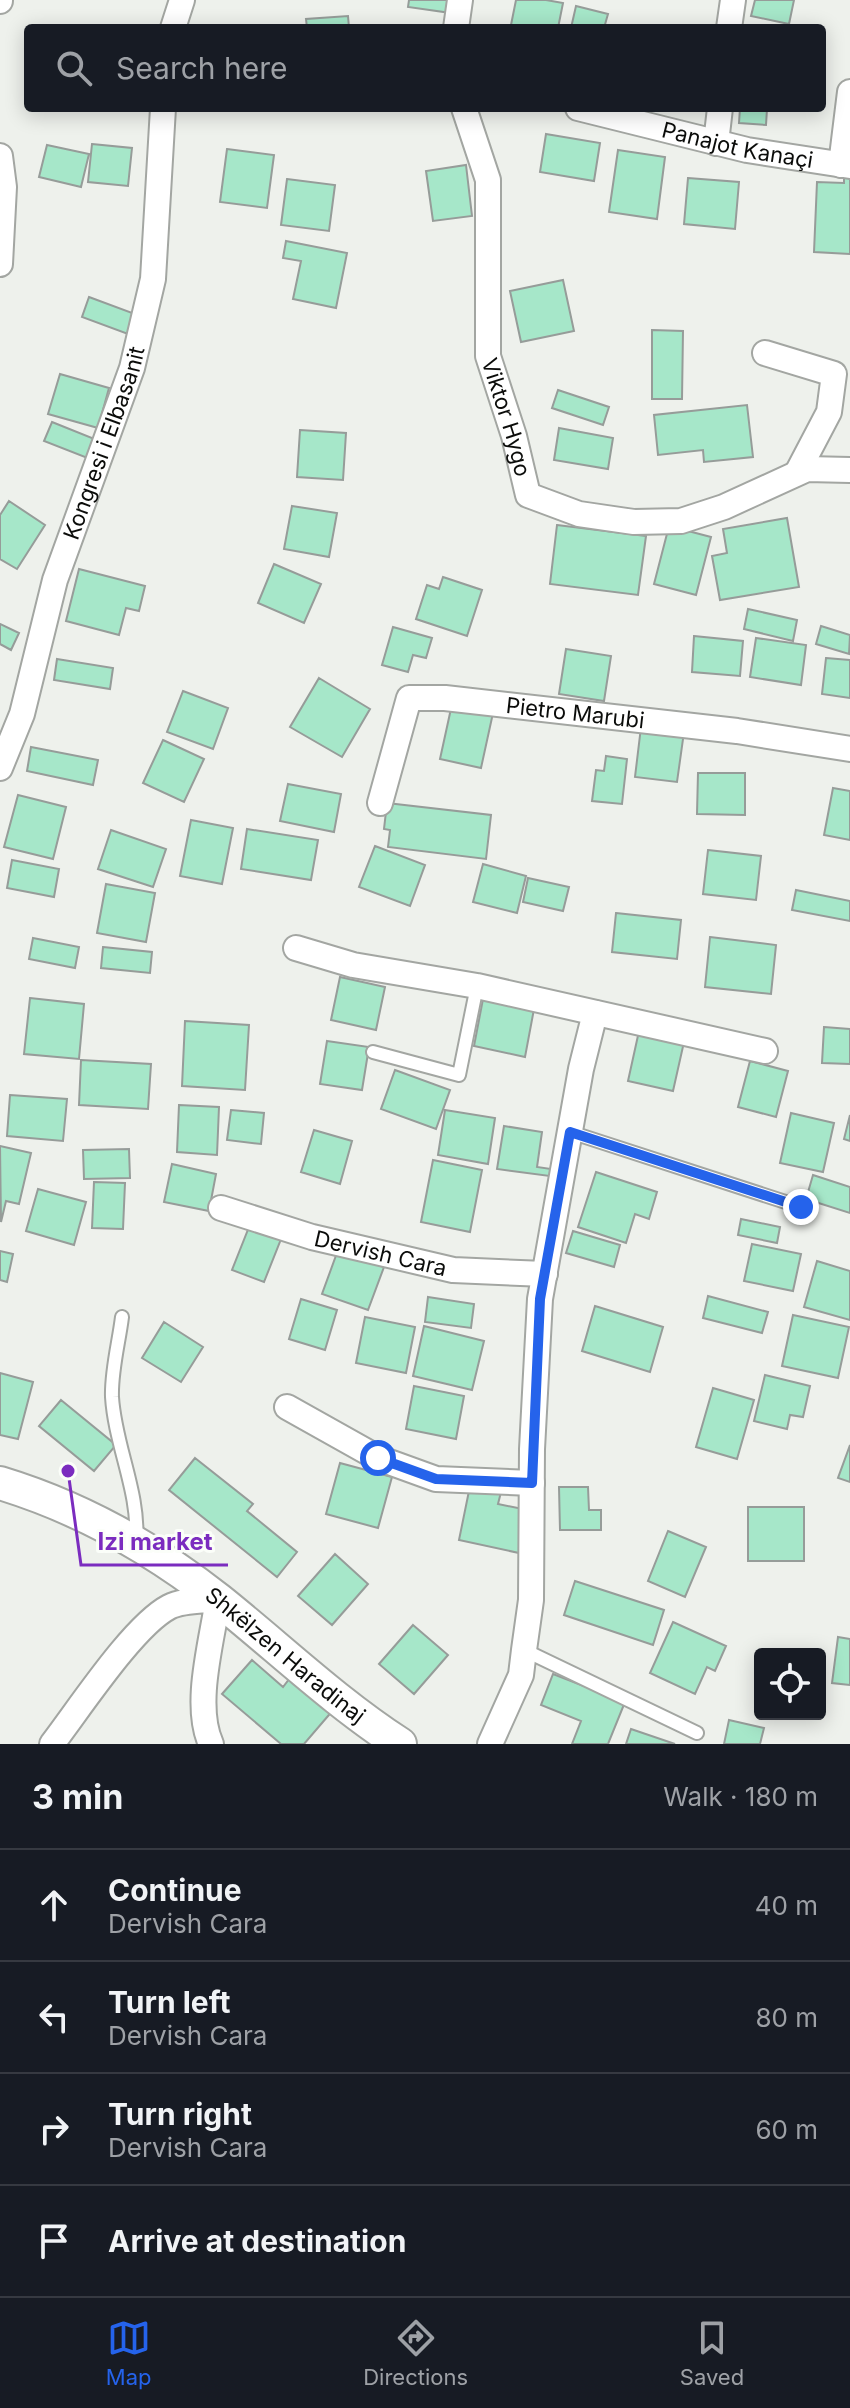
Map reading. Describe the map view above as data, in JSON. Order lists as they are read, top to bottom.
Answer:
{
  "streets": {
    "street": [
      "Panajot Kanaçi",
      "Viktor Hygo",
      "Kongresi i Elbasanit",
      "Pietro Marubi",
      "Dervish Cara",
      "Shkëlzen Haradinaj"
    ]
  },
  "places": ["Izi market"],
  "page": {
    "search": "Search here",
    "heading": ["3 min", "Walk · 180 m"],
    "list": [
      ["Continue", "Dervish Cara", "40 m"],
      ["Turn left", "Dervish Cara", "80 m"],
      ["Turn right", "Dervish Cara", "60 m"],
      "Arrive at destination"
    ],
    "nav": ["Map", "Directions", "Saved"]
  }
}
